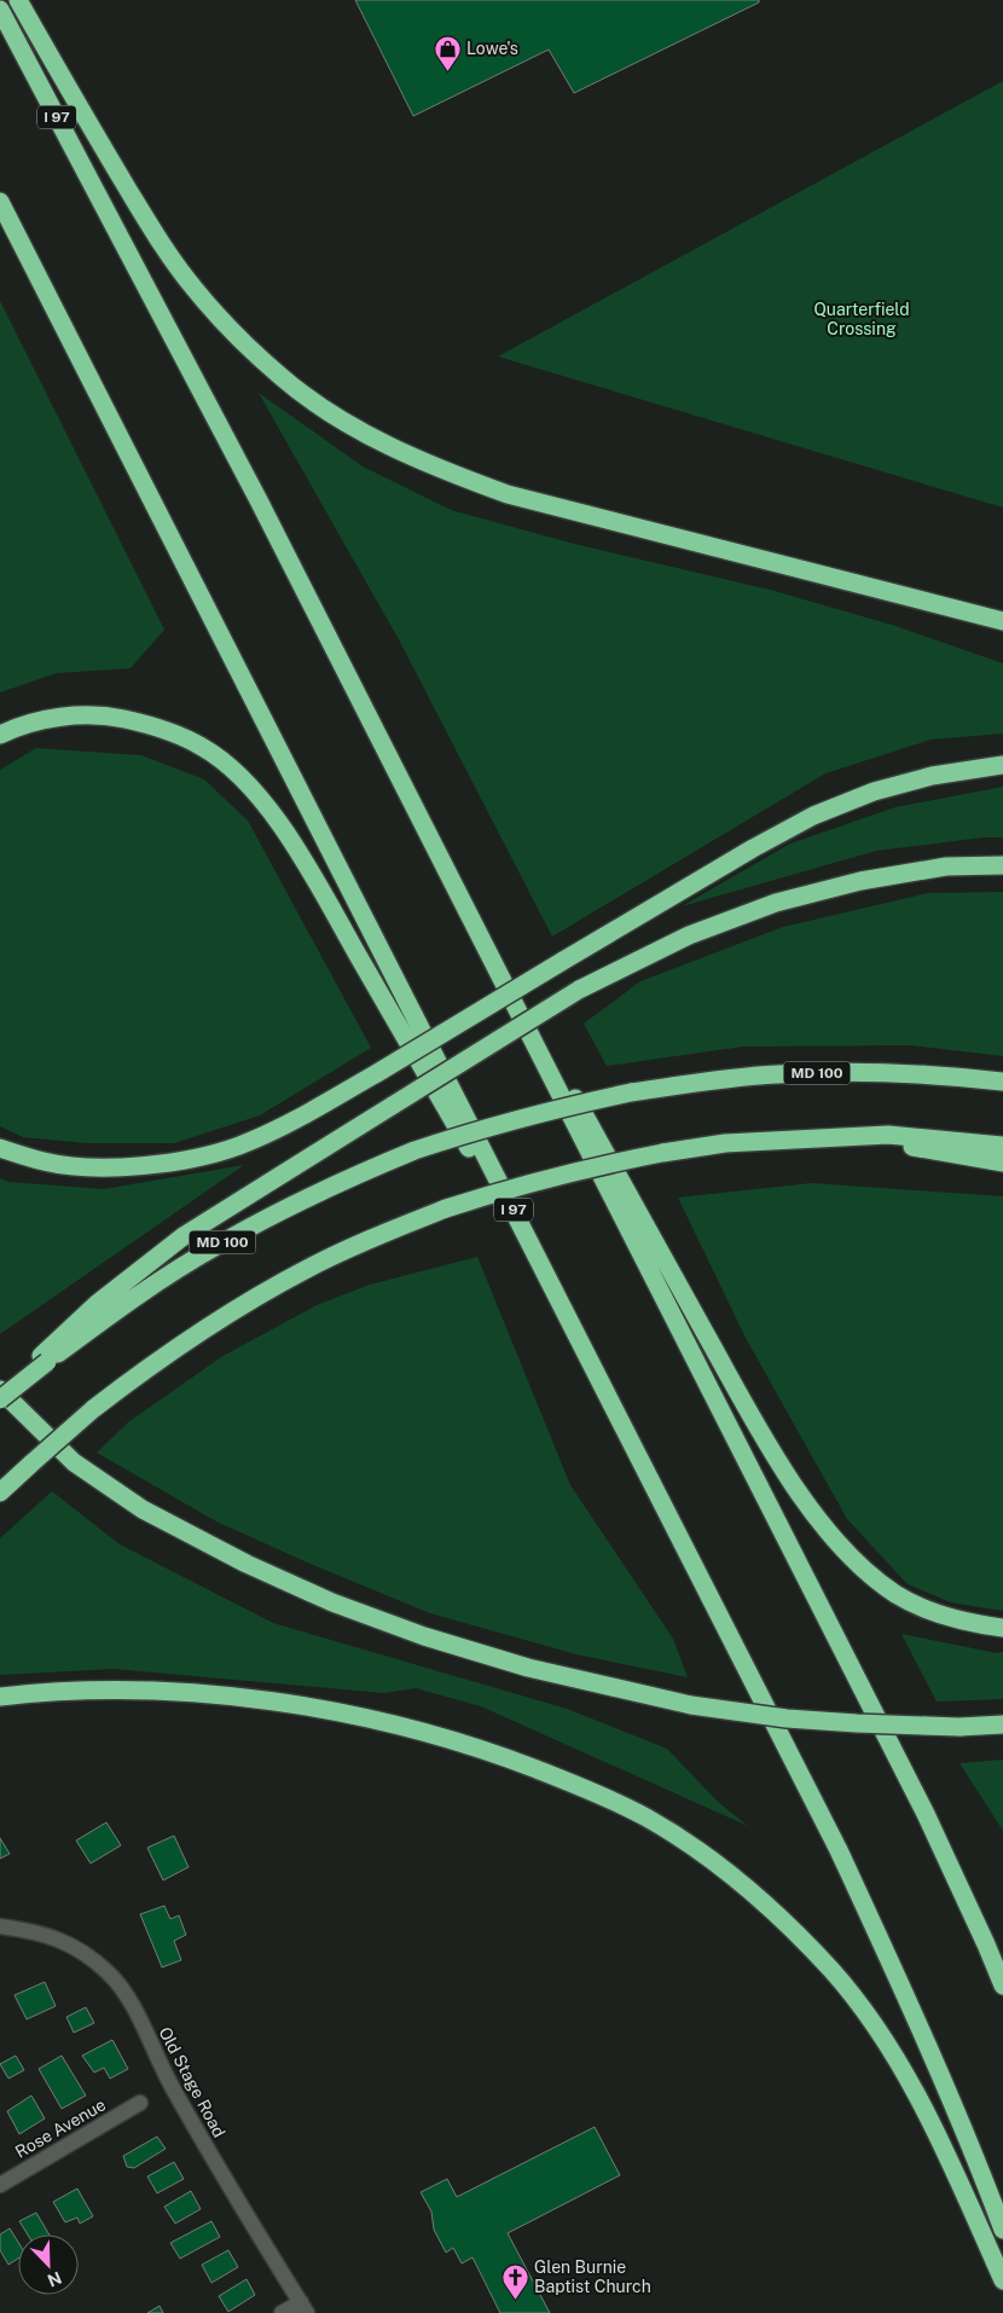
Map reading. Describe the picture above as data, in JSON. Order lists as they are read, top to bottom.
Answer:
{
  "streets": {
    "highway": ["I 97", "MD 100"],
    "street": ["Old Stage Road", "Rose Avenue"]
  },
  "parks": ["Quarterfield Crossing"],
  "places": {
    "shop": ["Lowe's"],
    "church": ["Glen Burnie Baptist Church"]
  },
  "north": "bottom right"
}
